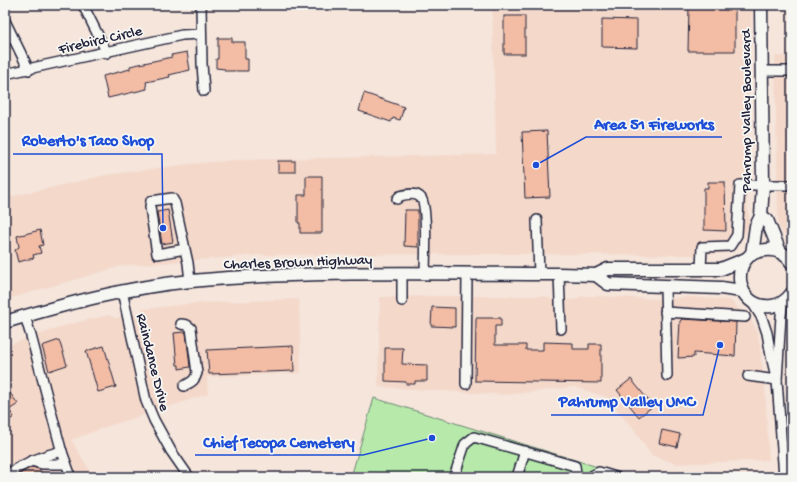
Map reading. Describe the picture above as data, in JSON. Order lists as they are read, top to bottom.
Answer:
{
  "streets": {
    "main road": ["Pahrump Valley Boulevard", "Charles Brown Highway"],
    "street": ["Firebird Circle", "Raindance Drive"]
  },
  "crossings": [
    ["Pahrump Valley Boulevard", "Charles Brown Highway"],
    ["Charles Brown Highway", "Raindance Drive"]
  ],
  "places": [
    "Area 51 Fireworks",
    "Roberto's Taco Shop",
    "Pahrump Valley UMC",
    "Chief Tecopa Cemetery"
  ]
}
